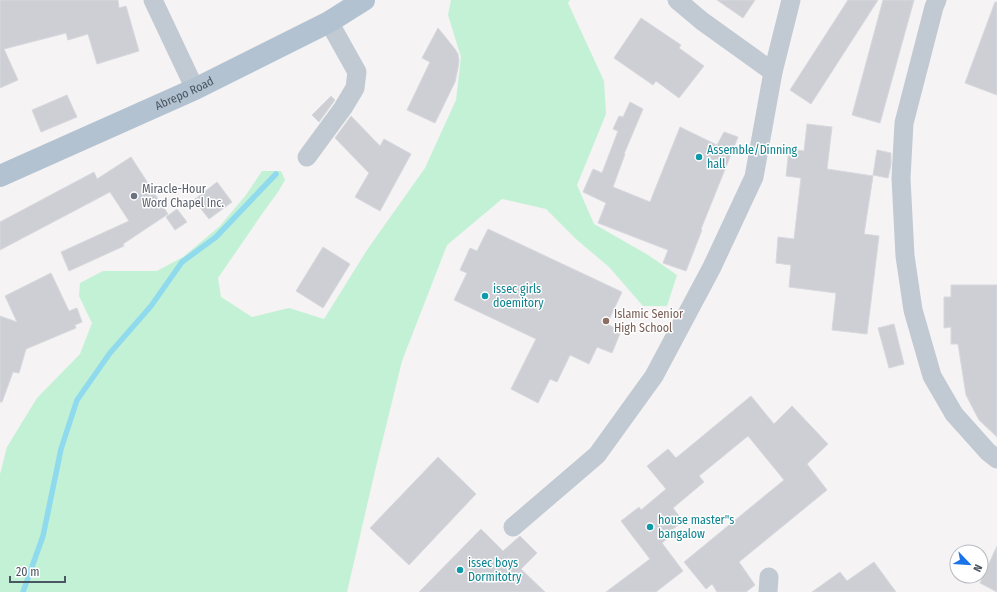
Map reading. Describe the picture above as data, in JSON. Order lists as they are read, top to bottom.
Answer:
{
  "streets": {
    "main road": ["Abrepo Road"]
  },
  "places": [
    "Assemble/Dinning hall",
    "Miracle-Hour Word Chapel Inc.",
    "issec girls doemitory",
    "Islamic Senior High School",
    "house master\"s bangalow",
    "issec boys Dormitotry"
  ],
  "scale_bar": "20 m",
  "north": "bottom right"
}
